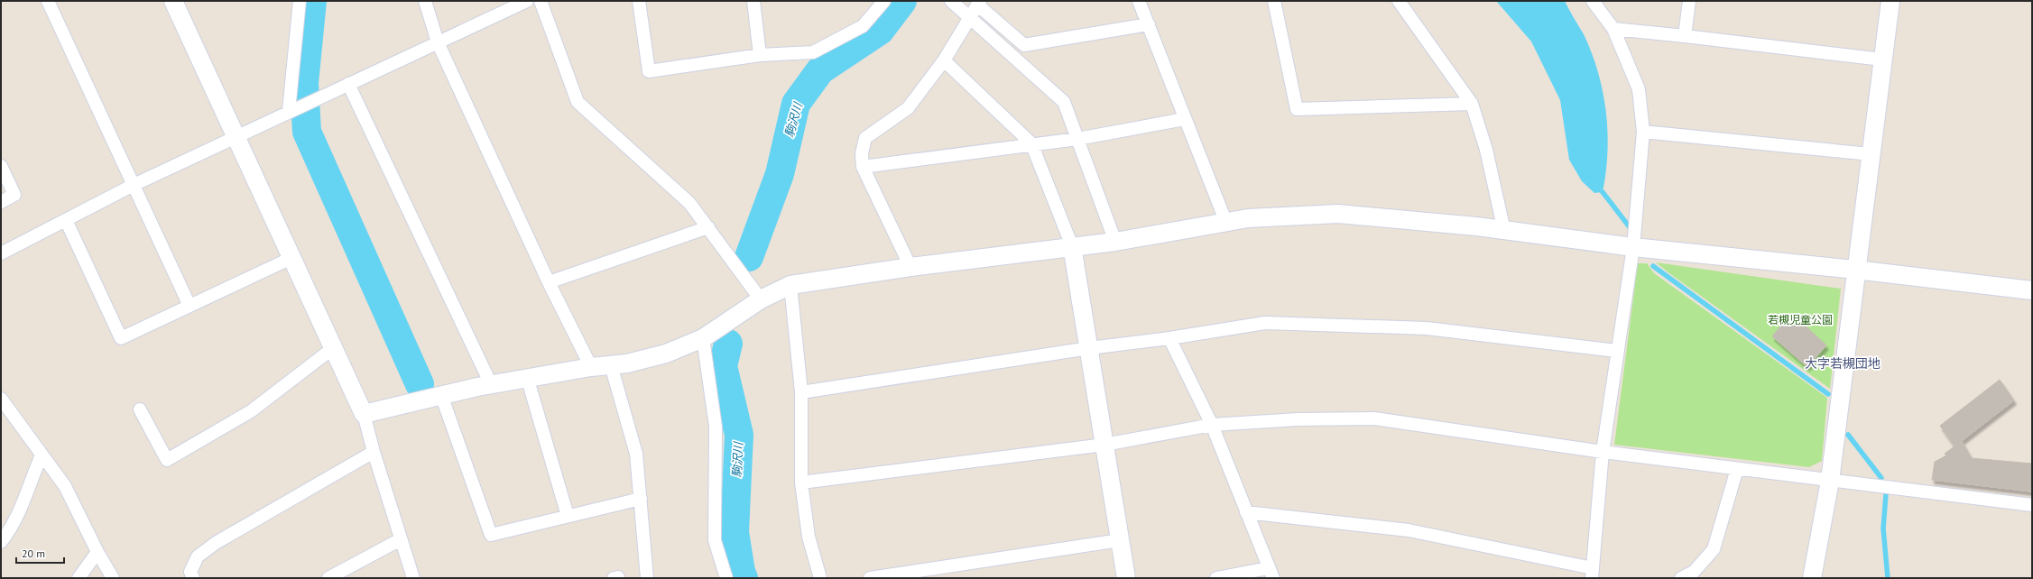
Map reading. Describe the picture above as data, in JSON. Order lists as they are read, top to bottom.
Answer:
{
  "districts": ["大字若槻団地"],
  "water": ["駒沢川"],
  "parks": ["若槻児童公園"],
  "scale_bar": "20 m"
}
